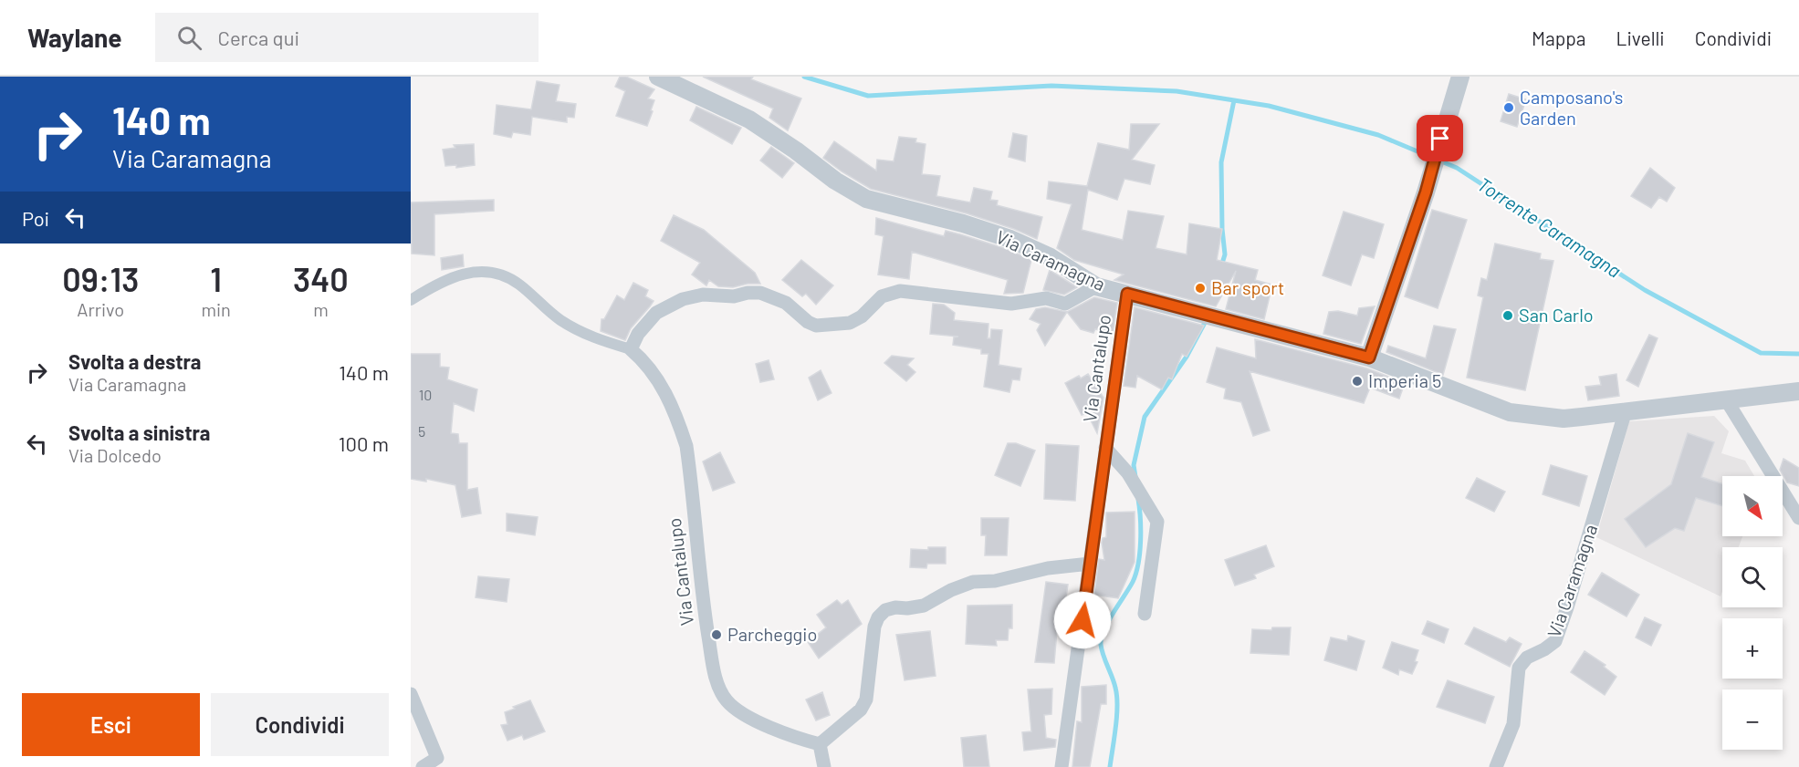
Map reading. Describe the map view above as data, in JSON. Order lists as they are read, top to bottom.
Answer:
{
  "streets": {
    "street": ["Via Caramagna", "Via Cantalupo"]
  },
  "crossings": [
    ["Via Caramagna", "Via Cantalupo"]
  ],
  "water": ["Torrente Caramagna"],
  "places": [
    "Camposano's Garden",
    "Bar sport",
    "San Carlo",
    "Imperia 5",
    "Parcheggio"
  ],
  "house_numbers": ["10", "5"],
  "north": "bottom right",
  "page": {
    "header": "Waylane",
    "search": "Cerca qui",
    "nav": ["Mappa", "Livelli", "Condividi"],
    "turn": ["140 m", "Via Caramagna"],
    "then": "Poi",
    "eta": [
      "09:13",
      "Arrivo",
      "1",
      "min",
      "340",
      "m"
    ],
    "list": [
      {
        "name": "Svolta a destra",
        "note": "Via Caramagna",
        "value": "140 m"
      },
      {
        "name": "Svolta a sinistra",
        "note": "Via Dolcedo",
        "value": "100 m"
      }
    ],
    "map_buttons": ["+", "−"],
    "buttons": ["Esci", "Condividi"]
  }
}
